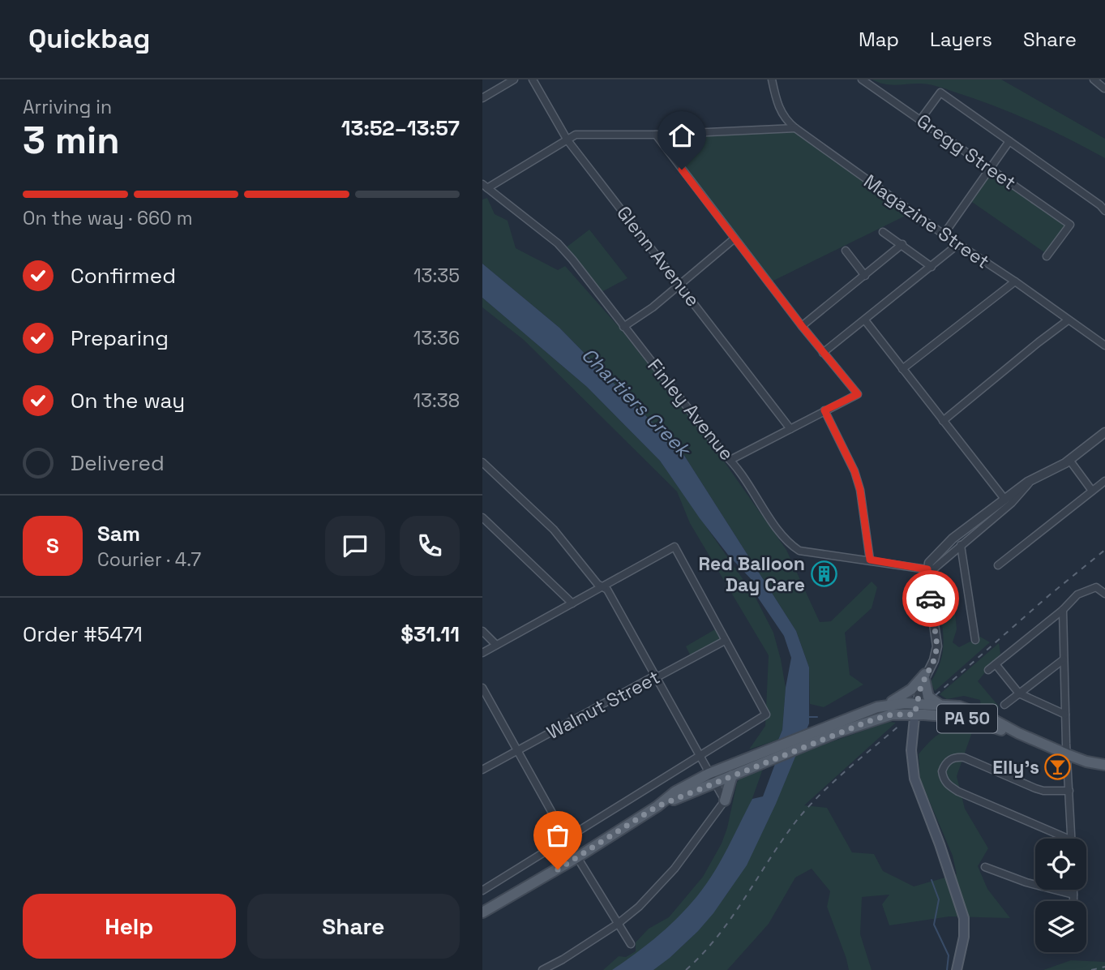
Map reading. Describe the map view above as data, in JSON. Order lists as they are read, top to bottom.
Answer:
{
  "streets": {
    "main road": ["PA 50"],
    "street": [
      "Gregg Street",
      "Magazine Street",
      "Glenn Avenue",
      "Finley Avenue",
      "Walnut Street"
    ]
  },
  "water": ["Chartiers Creek"],
  "places": {
    "building": ["Red Balloon Day Care"],
    "bar": ["Elly's"]
  },
  "page": {
    "header": "Quickbag",
    "nav": ["Map", "Layers", "Share"],
    "heading": ["3 min", "Arriving in", "13:52–13:57"],
    "panel": [
      "Sam",
      "Courier · 4.7",
      "Order #5471",
      "$31.11"
    ],
    "bar": "On the way · 660 m",
    "list": [
      ["Confirmed", "13:35"],
      ["Preparing", "13:36"],
      ["On the way", "13:38"],
      "Delivered"
    ],
    "round": "S",
    "buttons": ["Help", "Share"]
  }
}
